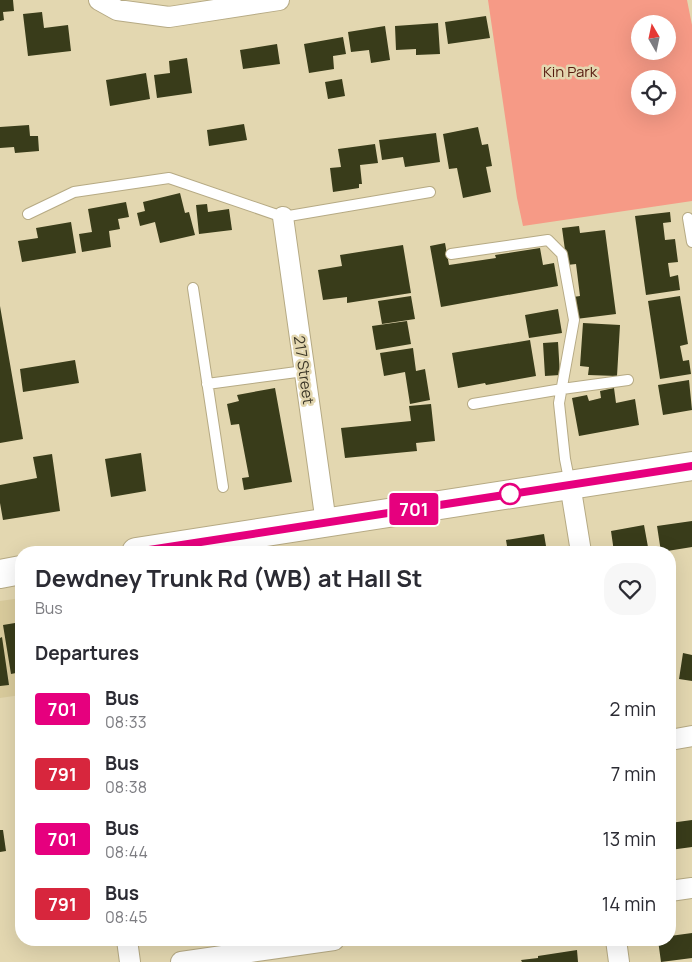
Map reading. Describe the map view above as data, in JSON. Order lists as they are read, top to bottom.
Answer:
{
  "streets": {
    "street": ["217 Street"]
  },
  "parks": ["Kin Park"],
  "lines": ["bus line 701"],
  "north": "top",
  "page": {
    "on_map": "701",
    "heading": [
      ["Dewdney Trunk Rd (WB) at Hall St", "Bus"],
      "Departures"
    ],
    "list": [
      {
        "mark": "701",
        "name": "Bus",
        "note": "08:33",
        "value": "2 min"
      },
      {
        "mark": "791",
        "name": "Bus",
        "note": "08:38",
        "value": "7 min"
      },
      {
        "mark": "701",
        "name": "Bus",
        "note": "08:44",
        "value": "13 min"
      },
      {
        "mark": "791",
        "name": "Bus",
        "note": "08:45",
        "value": "14 min"
      }
    ]
  }
}
